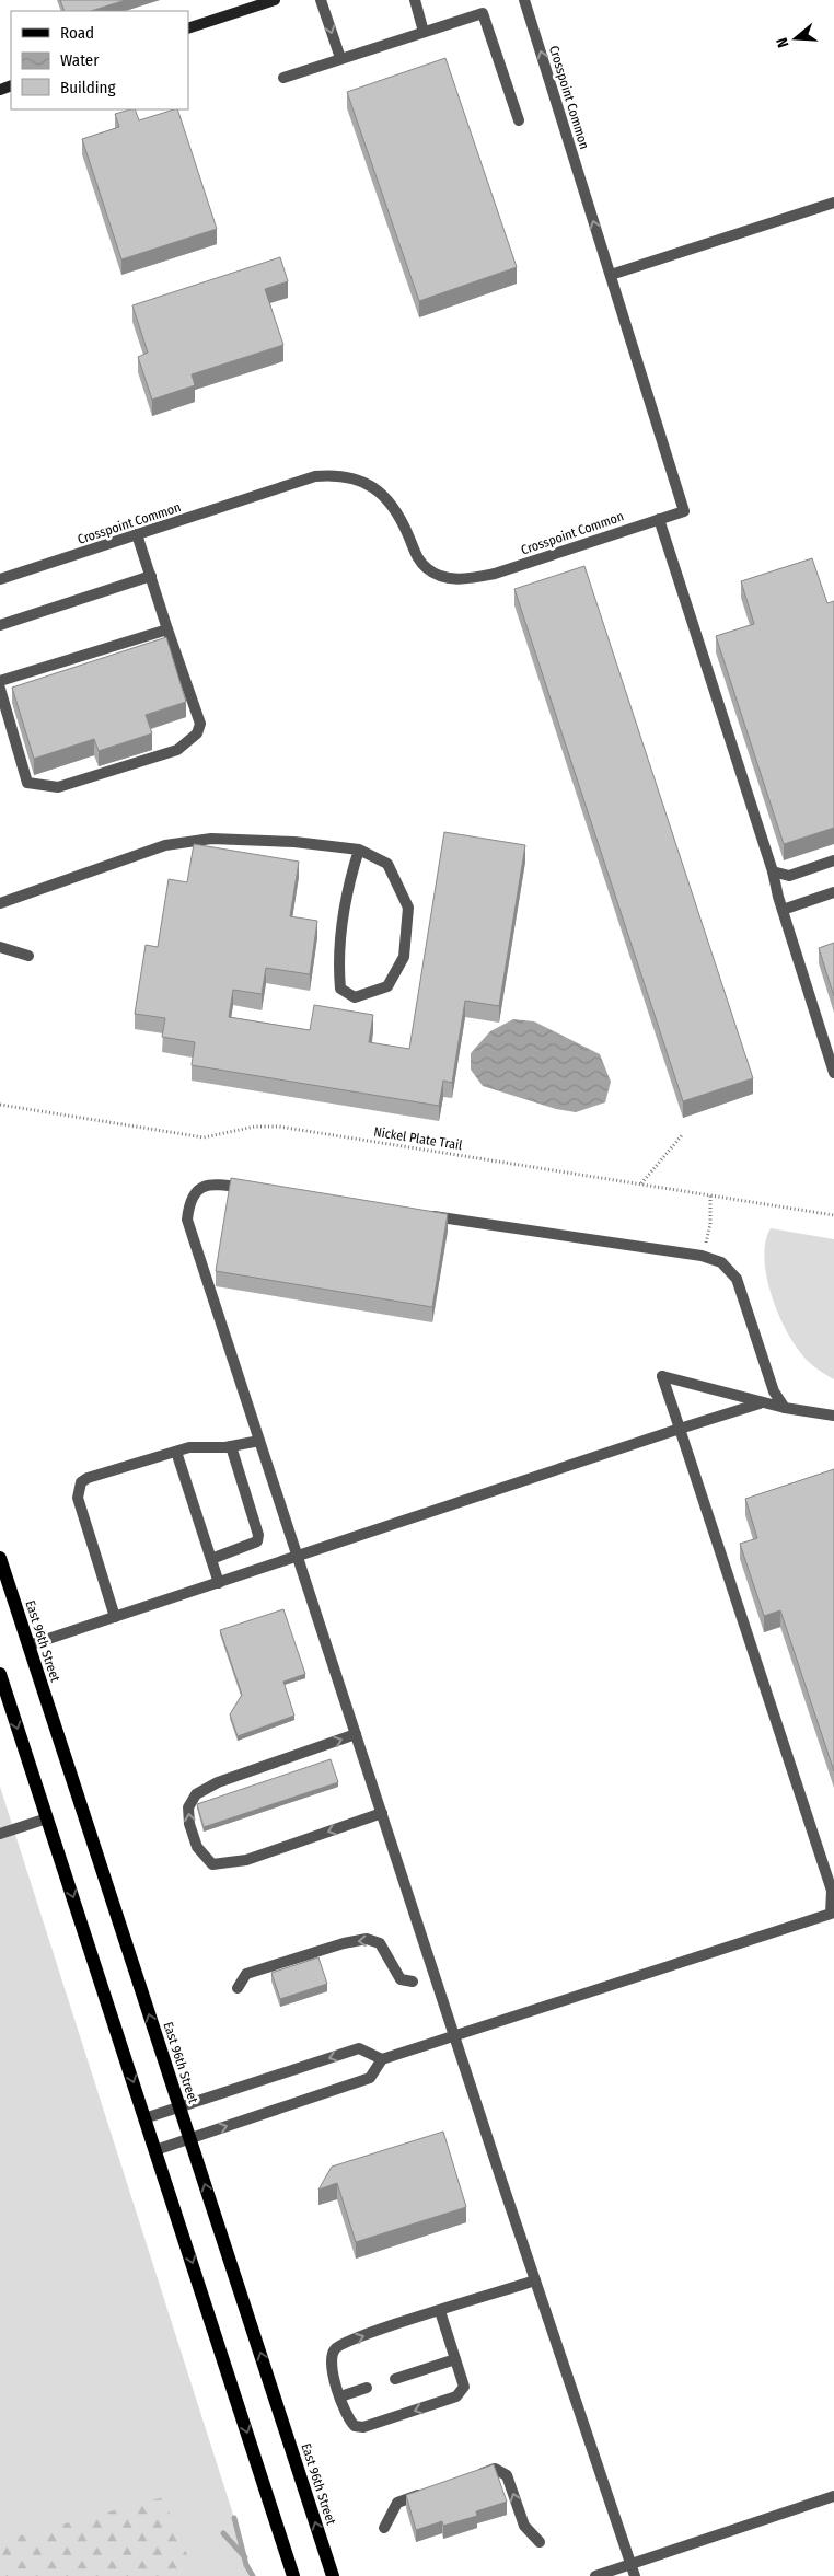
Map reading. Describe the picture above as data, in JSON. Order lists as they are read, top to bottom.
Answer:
{
  "streets": {
    "main road": ["East 96th Street"],
    "street": ["Crosspoint Common"],
    "path": ["Nickel Plate Trail"]
  },
  "legend": ["Road", "Water", "Building"],
  "north": "left"
}
